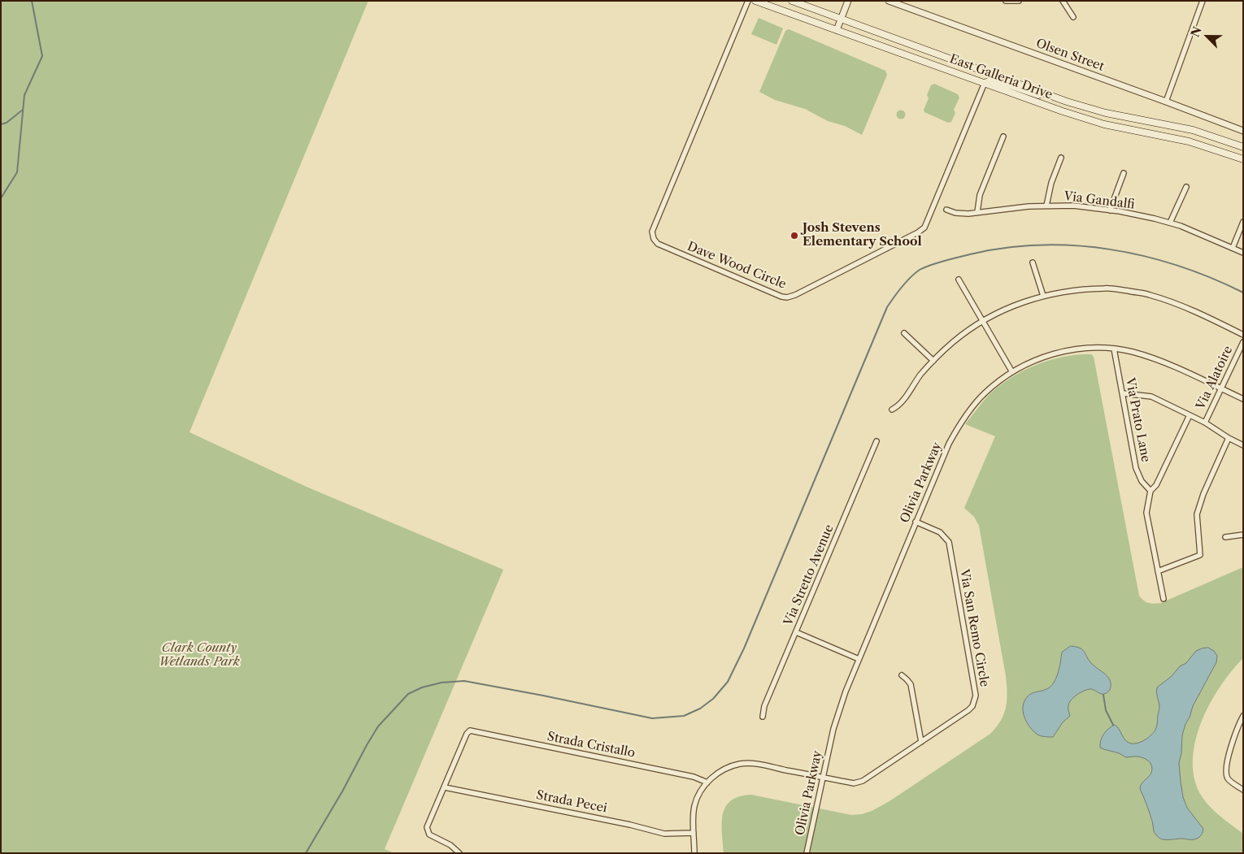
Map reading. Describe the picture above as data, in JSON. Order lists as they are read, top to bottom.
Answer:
{
  "streets": {
    "main road": ["East Galleria Drive"],
    "street": [
      "Olsen Street",
      "Via Gandalfi",
      "Dave Wood Circle",
      "Via Alatoire",
      "Via Prato Lane",
      "Olivia Parkway",
      "Via Stretto Avenue",
      "Via San Remo Circle",
      "Strada Cristallo",
      "Strada Pecei"
    ]
  },
  "crossings": [
    ["East Galleria Drive", "Dave Wood Circle"],
    ["Via Alatoire", "Olivia Parkway"],
    ["Via Prato Lane", "Olivia Parkway"],
    ["Olivia Parkway", "Via San Remo Circle"],
    ["Via San Remo Circle", "Strada Cristallo"],
    ["Strada Cristallo", "Strada Pecei"]
  ],
  "parks": ["Clark County Wetlands Park"],
  "places": ["Josh Stevens Elementary School"],
  "north": "top left"
}
